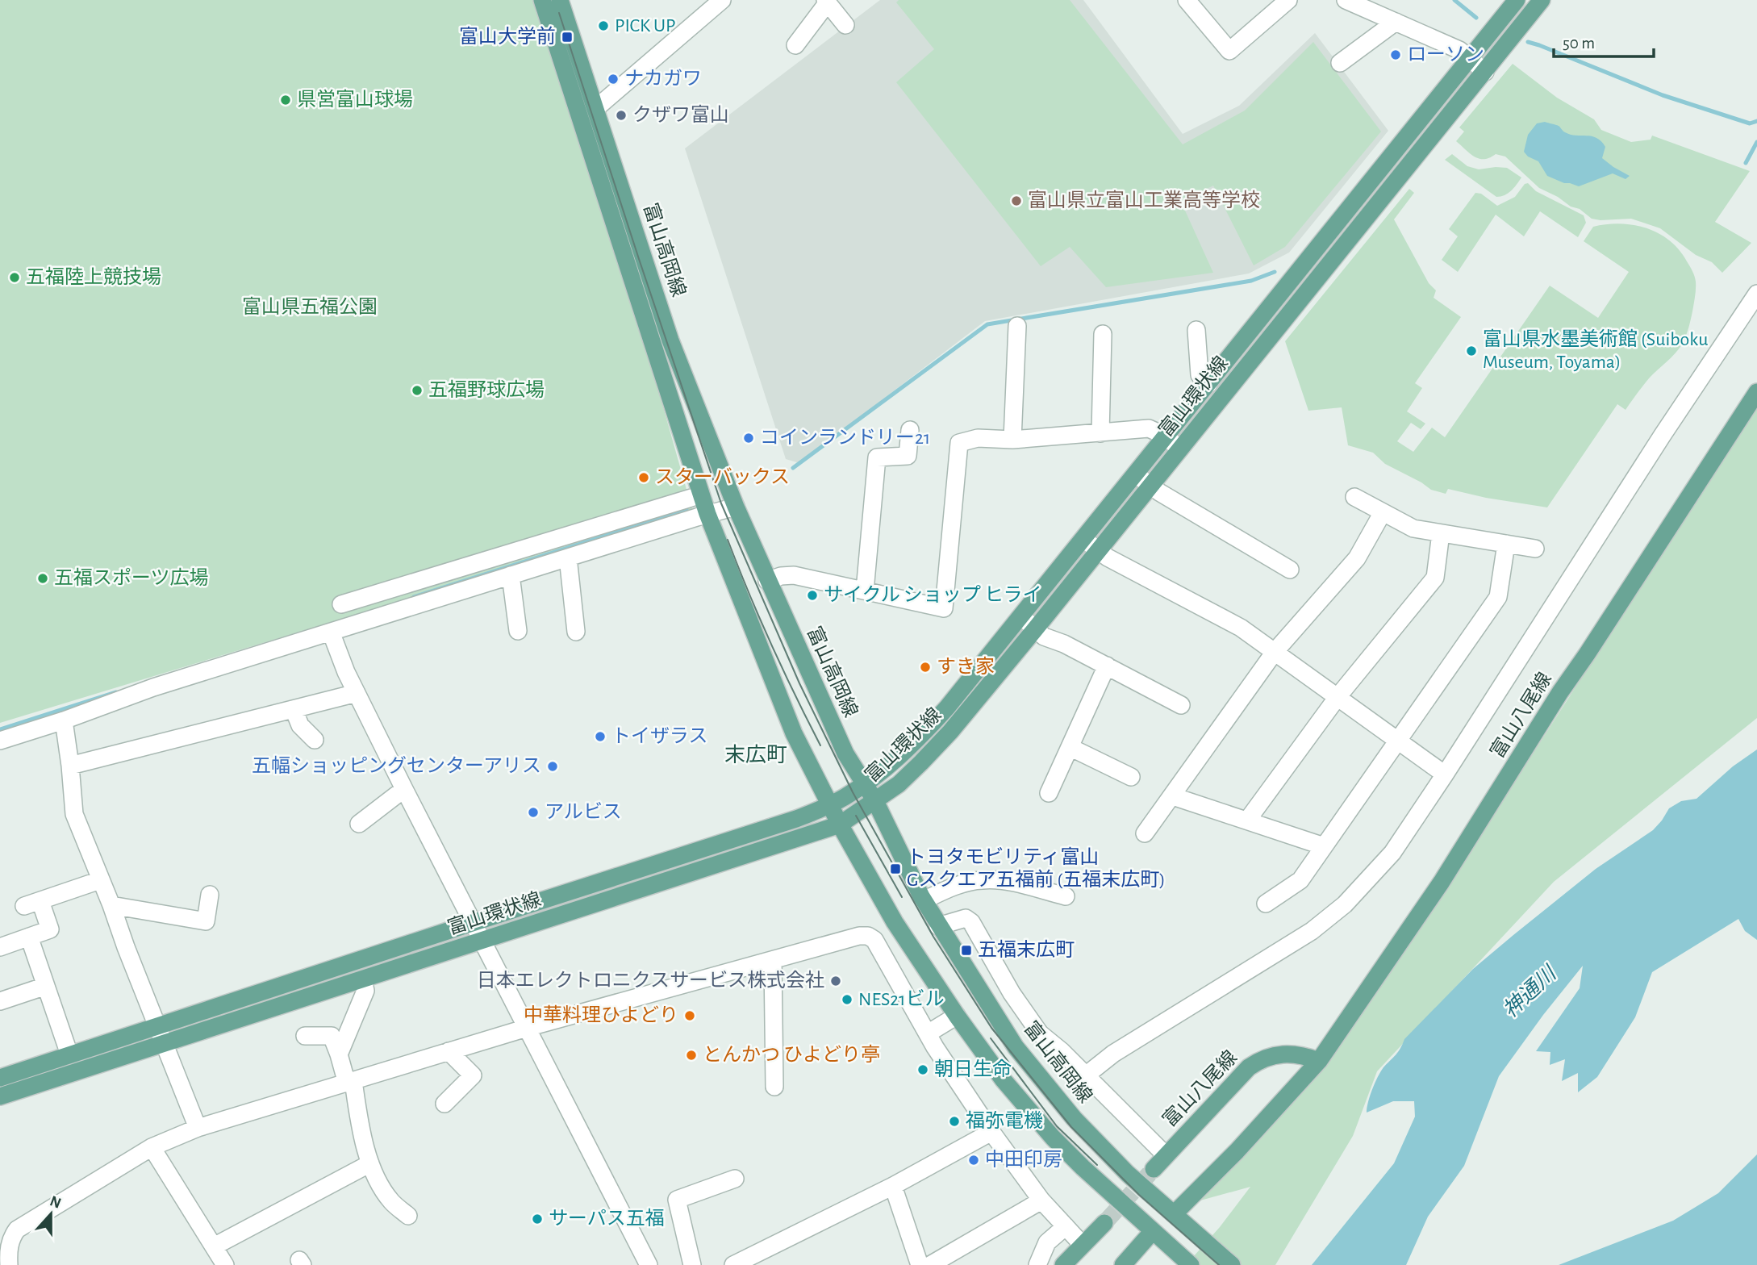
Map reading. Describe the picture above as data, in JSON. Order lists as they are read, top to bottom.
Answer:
{
  "streets": {
    "main road": ["富山高岡線", "富山環状線", "富山八尾線"]
  },
  "crossings": [
    ["富山高岡線", "富山環状線"],
    ["富山高岡線", "富山八尾線"]
  ],
  "districts": ["末広町"],
  "water": ["神通川"],
  "parks": ["富山県五福公園"],
  "places": {
    "other": [
      "PICK UP",
      "ローソン",
      "ナカガワ",
      "県営富山球場",
      "クザワ富山",
      "富山県立富山工業高等学校",
      "五福陸上競技場",
      "富山県水墨美術館 (Suiboku Museum, Toyama)",
      "五福野球広場",
      "コインランドリー21",
      "スターバックス",
      "五福スポーツ広場",
      "サイクル ショップ ヒライ",
      "すき家",
      "トイザラス",
      "五幅ショッピングセンターアリス",
      "アルビス",
      "日本エレクトロニクスサービス株式会社",
      "NES21ビル",
      "中華料理ひよどり",
      "とんかつ ひよどり亭",
      "朝日生命",
      "福弥電機",
      "中田印房",
      "サーパス五福"
    ],
    "transit": ["富山大学前", "トヨタモビリティ富山 Gスクエア五福前 (五福末広町)", "五福末広町"]
  },
  "scale_bar": "50 m",
  "north": "top"
}
